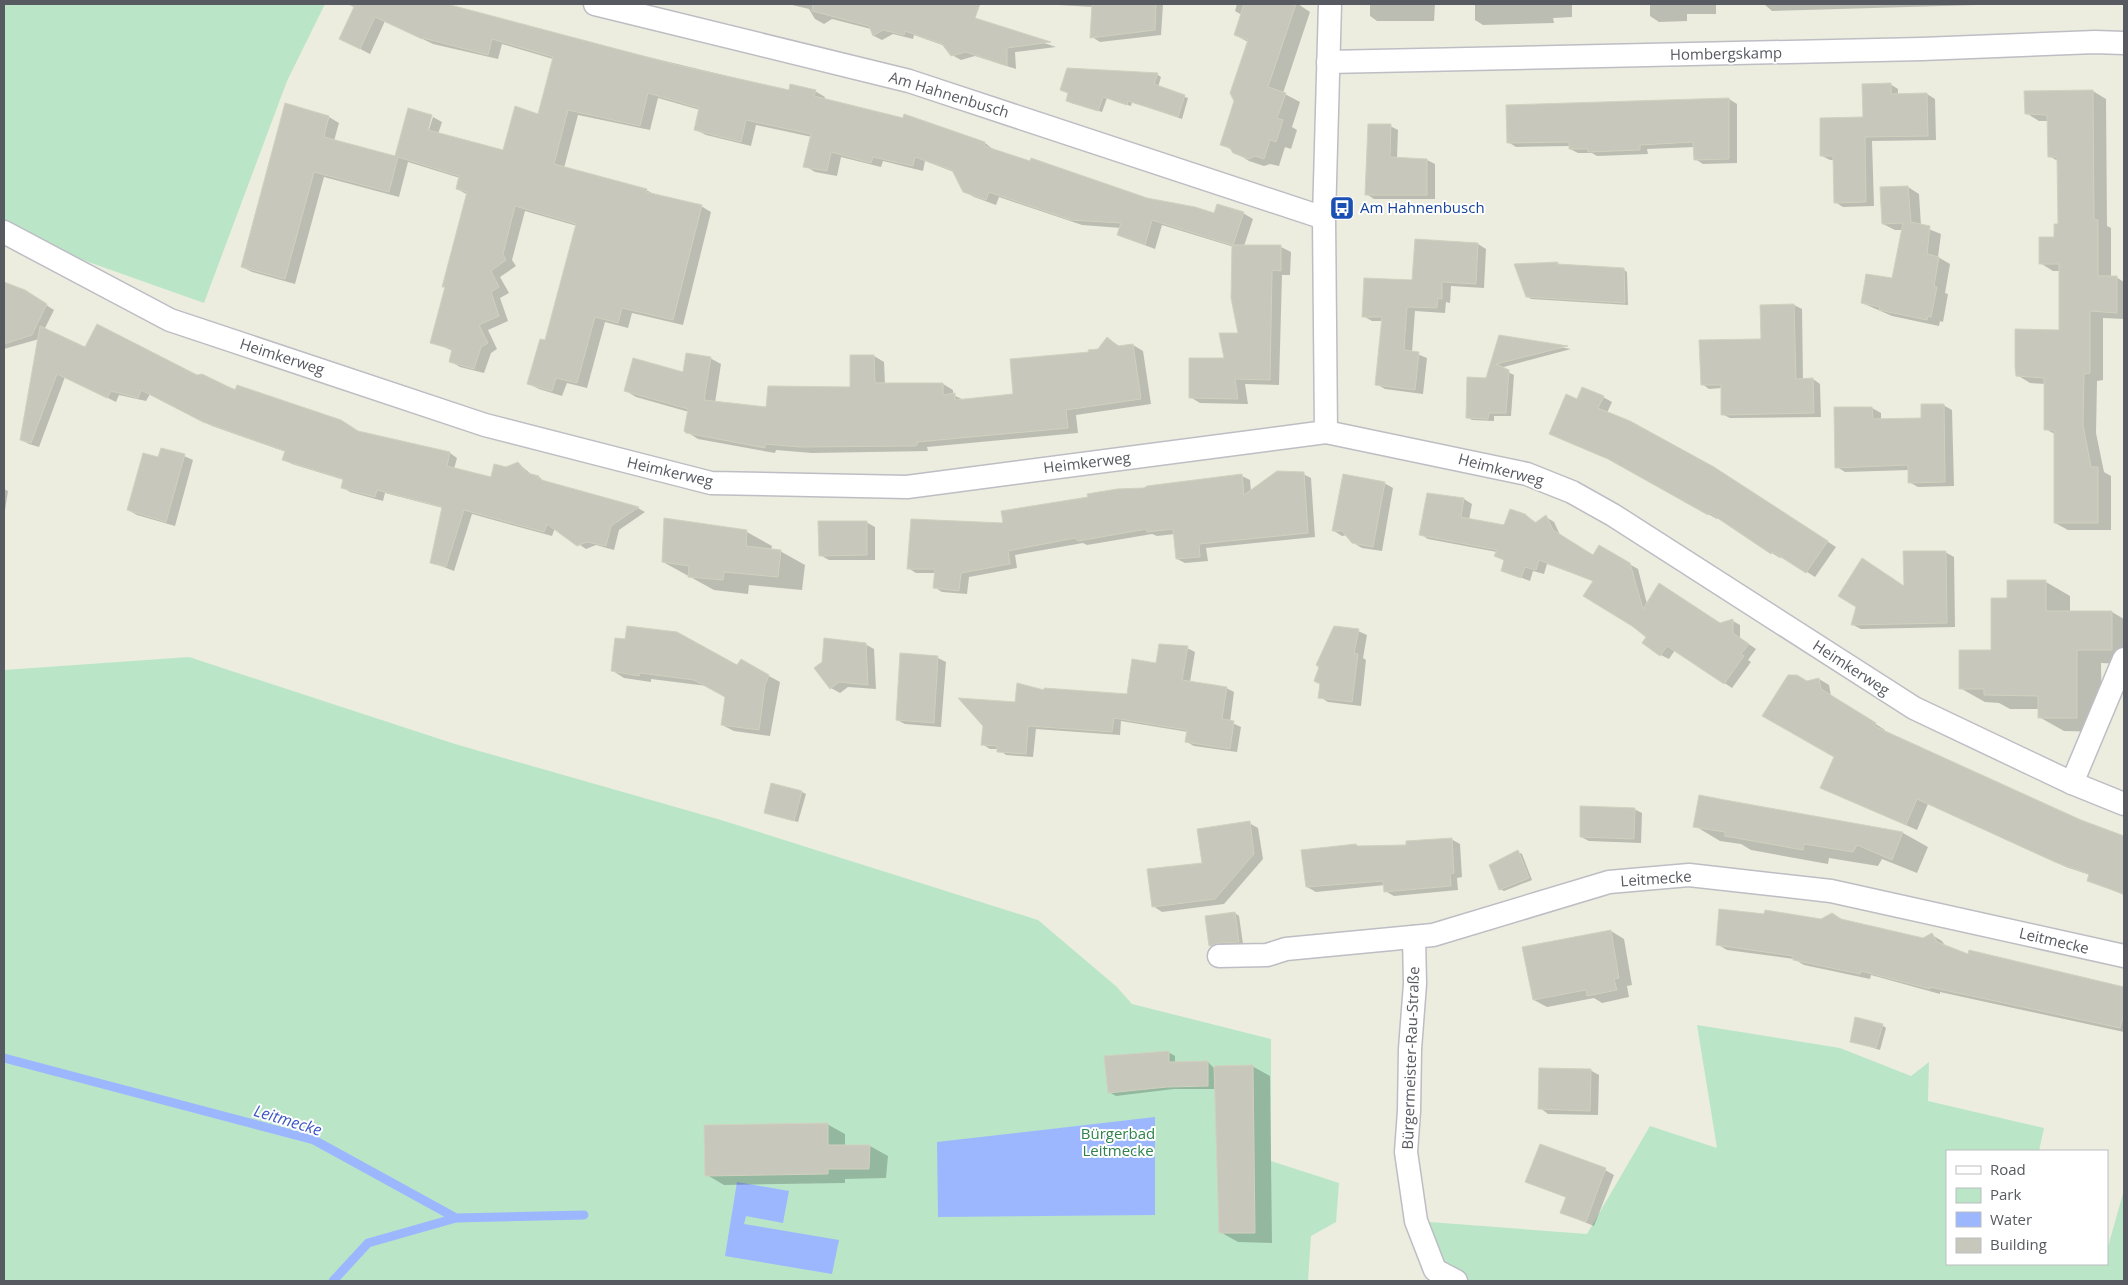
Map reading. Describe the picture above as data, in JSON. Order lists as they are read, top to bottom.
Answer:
{
  "streets": {
    "street": [
      "Hombergskamp",
      "Am Hahnenbusch",
      "Heimkerweg",
      "Leitmecke",
      "Bürgermeister-Rau-Straße"
    ]
  },
  "crossings": [
    ["Leitmecke", "Bürgermeister-Rau-Straße"]
  ],
  "water": ["Leitmecke"],
  "parks": ["Bürgerbad Leitmecke"],
  "places": {
    "bus stop": ["Am Hahnenbusch"]
  },
  "legend": [
    "Road",
    "Park",
    "Water",
    "Building"
  ]
}
